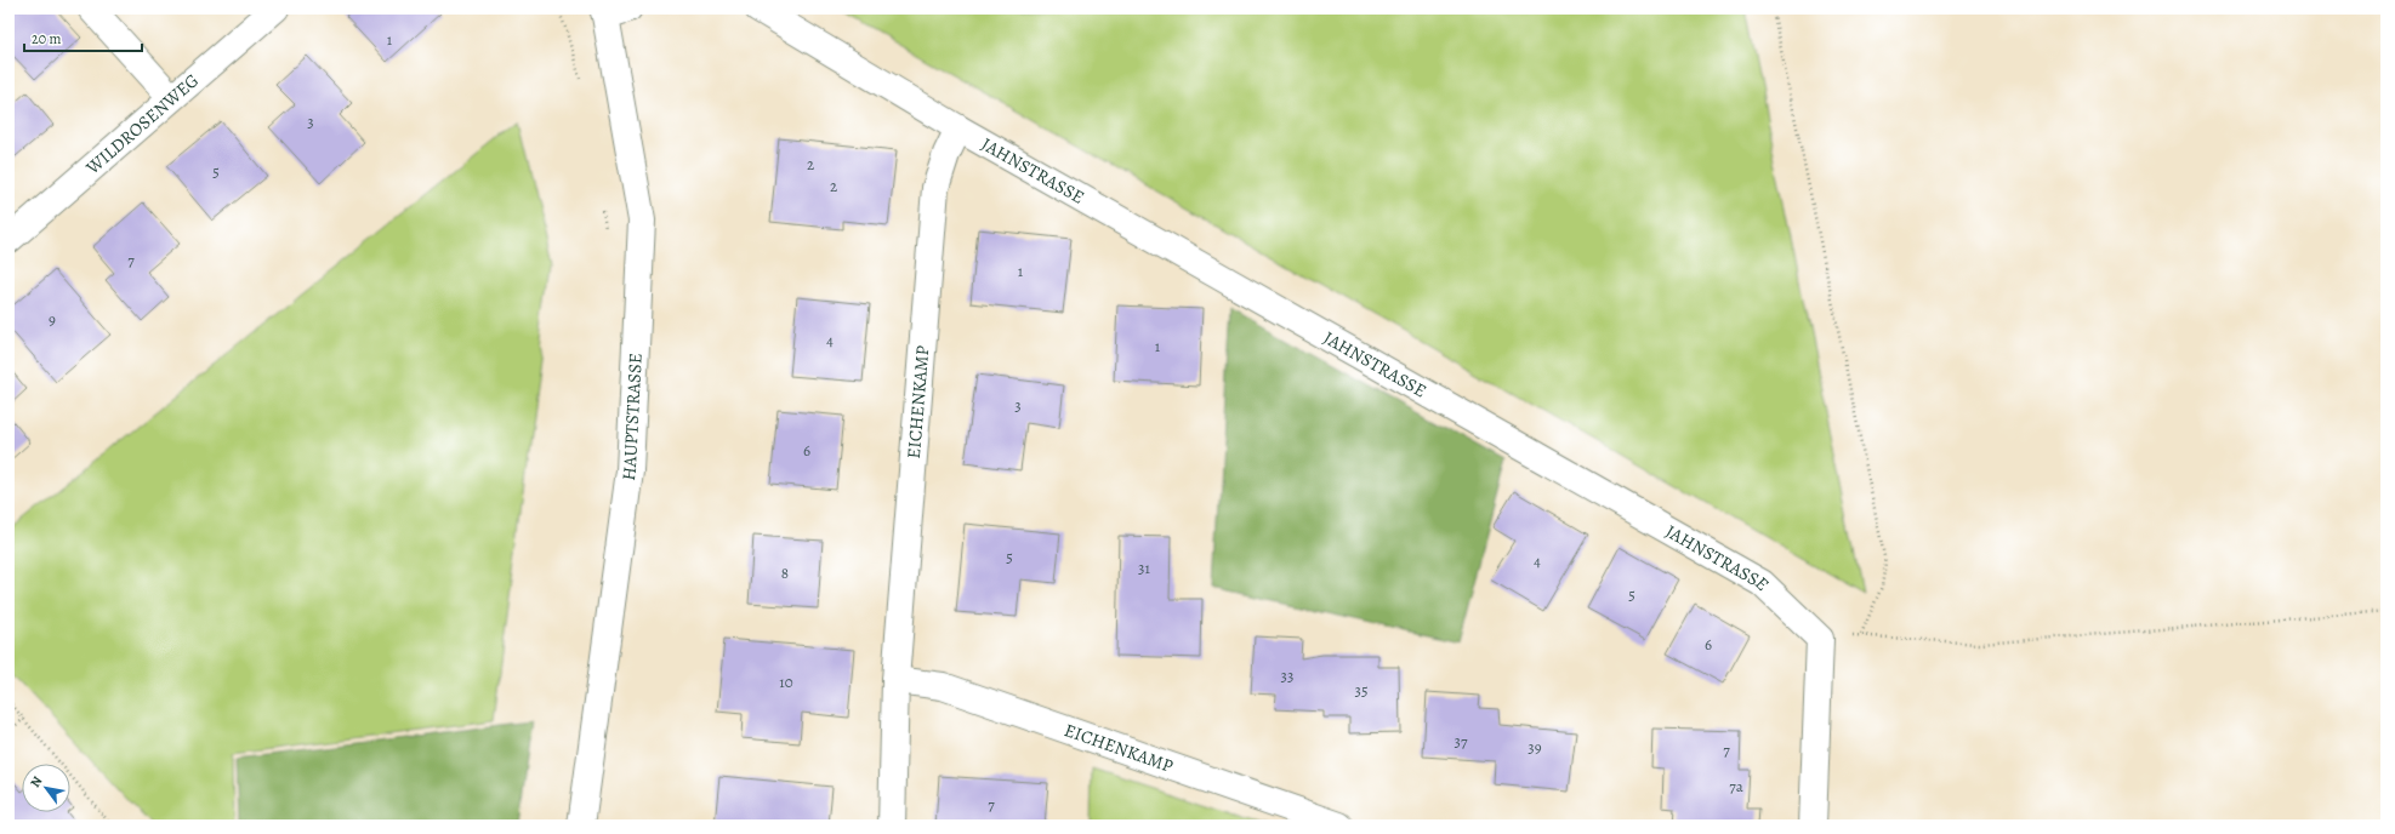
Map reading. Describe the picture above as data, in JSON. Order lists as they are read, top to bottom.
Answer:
{
  "streets": {
    "street": [
      "WILDROSENWEG",
      "JAHNSTRASSE",
      "EICHENKAMP",
      "HAUPTSTRASSE"
    ]
  },
  "crossings": [
    ["JAHNSTRASSE", "EICHENKAMP"]
  ],
  "house_numbers": [
    "1",
    "3",
    "2",
    "5",
    "2",
    "7",
    "1",
    "9",
    "4",
    "1",
    "3",
    "6",
    "5",
    "4",
    "31",
    "8",
    "5",
    "6",
    "33",
    "10",
    "35",
    "37",
    "39",
    "7",
    "7a",
    "7"
  ],
  "scale_bar": "20 m",
  "north": "top left"
}
